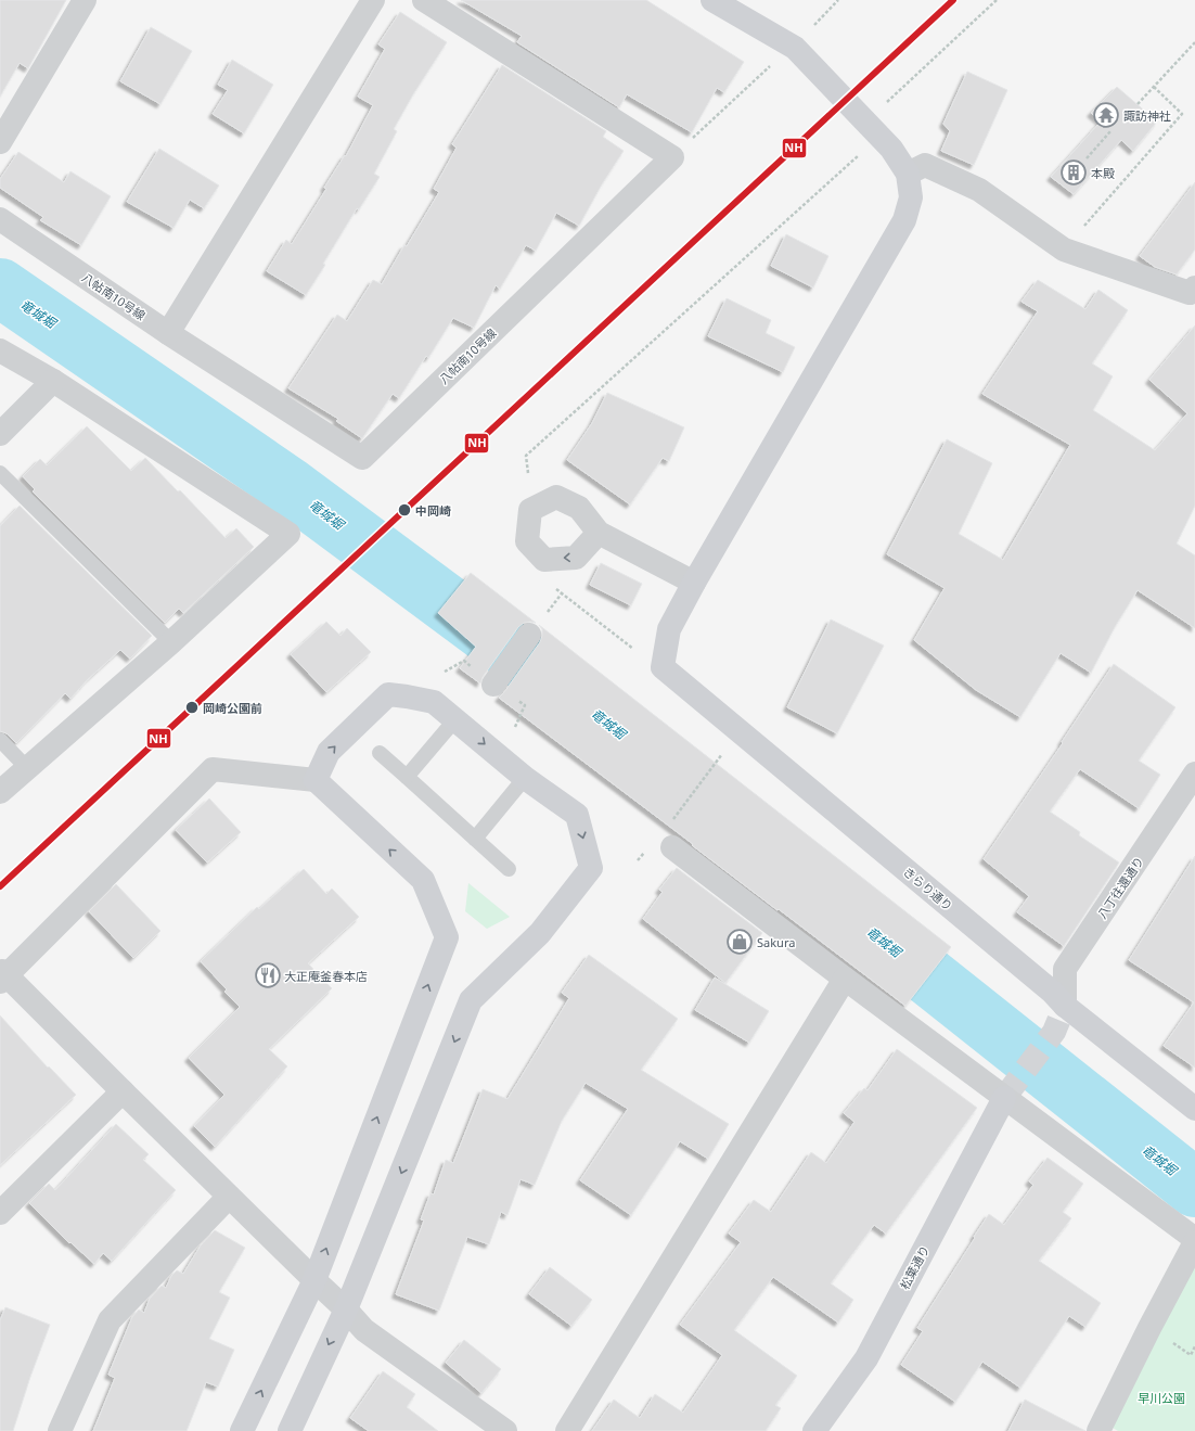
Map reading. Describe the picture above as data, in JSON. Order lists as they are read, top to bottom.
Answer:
{
  "streets": {
    "street": [
      "八帖南10号線",
      "八丁往還通り",
      "きらり通り",
      "松葉通り"
    ]
  },
  "crossings": [
    ["八丁往還通り", "きらり通り"]
  ],
  "water": ["竜城堀"],
  "parks": ["早川公園"],
  "places": {
    "temple": ["諏訪神社"],
    "building": ["本殿"],
    "other": ["中岡崎", "岡崎公園前"],
    "shop": ["Sakura"],
    "restaurant": ["大正庵釜春本店"]
  },
  "lines": ["transit line NH"]
}
